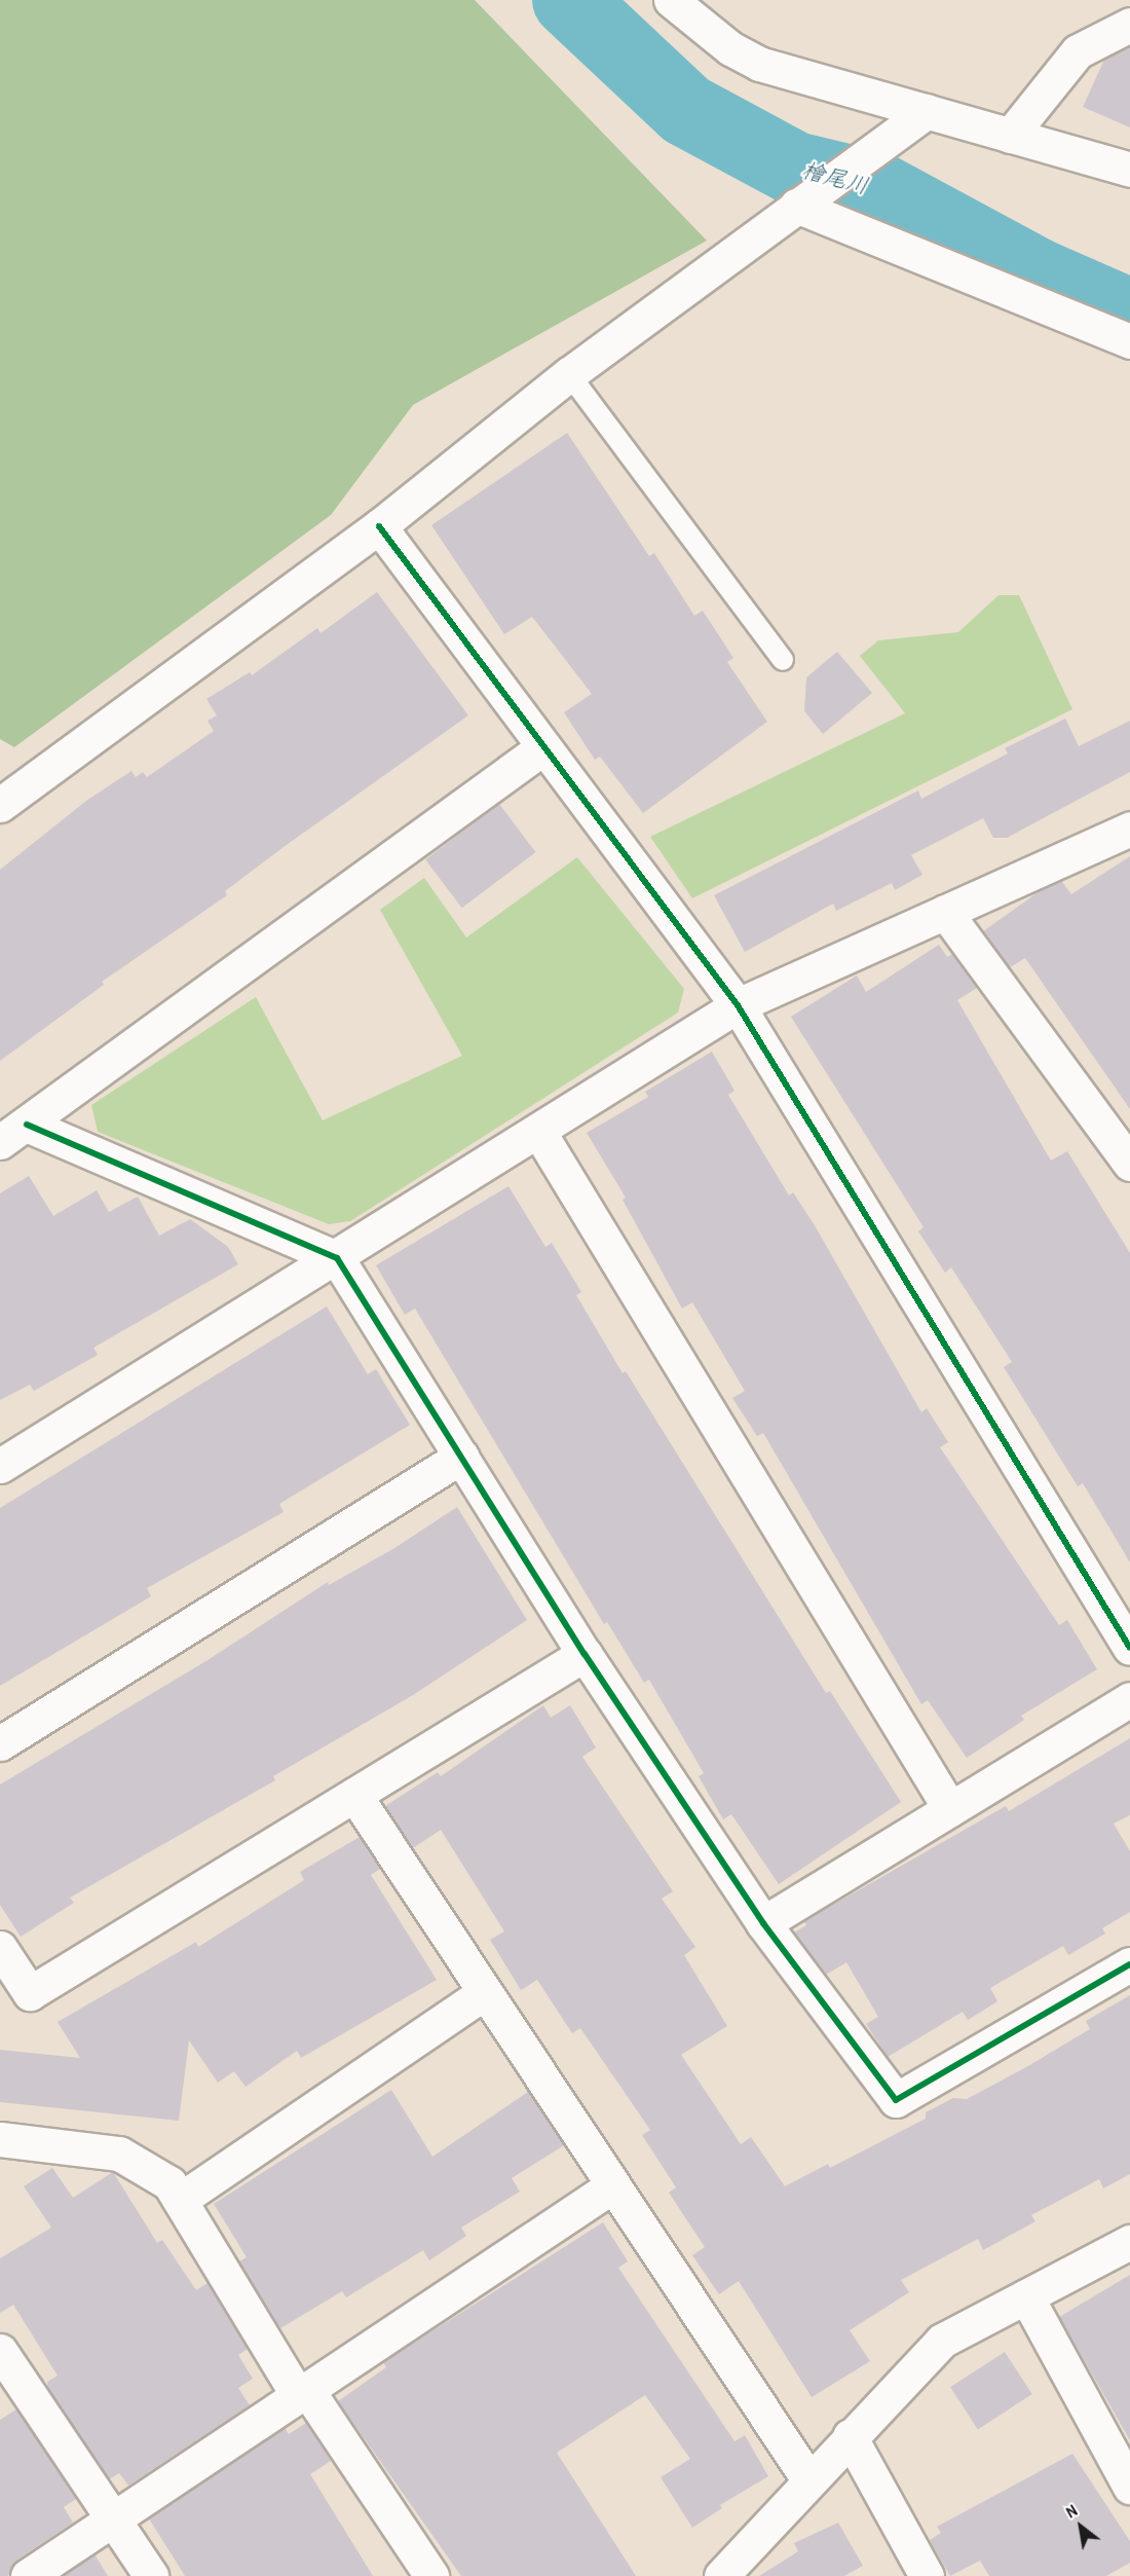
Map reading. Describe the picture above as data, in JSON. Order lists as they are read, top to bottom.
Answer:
{
  "water": ["檜尾川"],
  "north": "top left"
}
